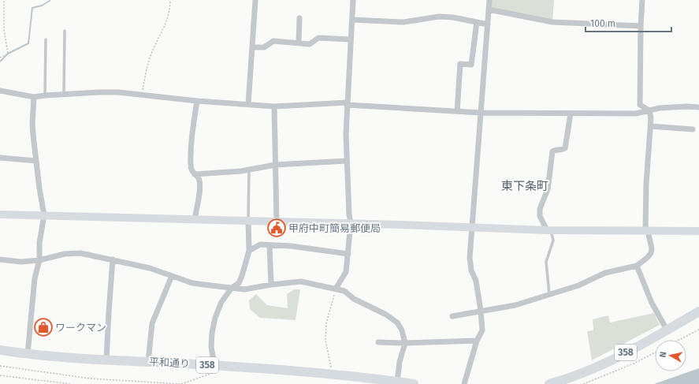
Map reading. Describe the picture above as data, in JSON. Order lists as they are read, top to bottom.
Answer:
{
  "streets": {
    "highway": ["358", "平和通り"]
  },
  "districts": ["東下条町"],
  "places": {
    "public building": ["甲府中町簡易郵便局"],
    "shop": ["ワークマン"]
  },
  "scale_bar": "100 m",
  "north": "left"
}
